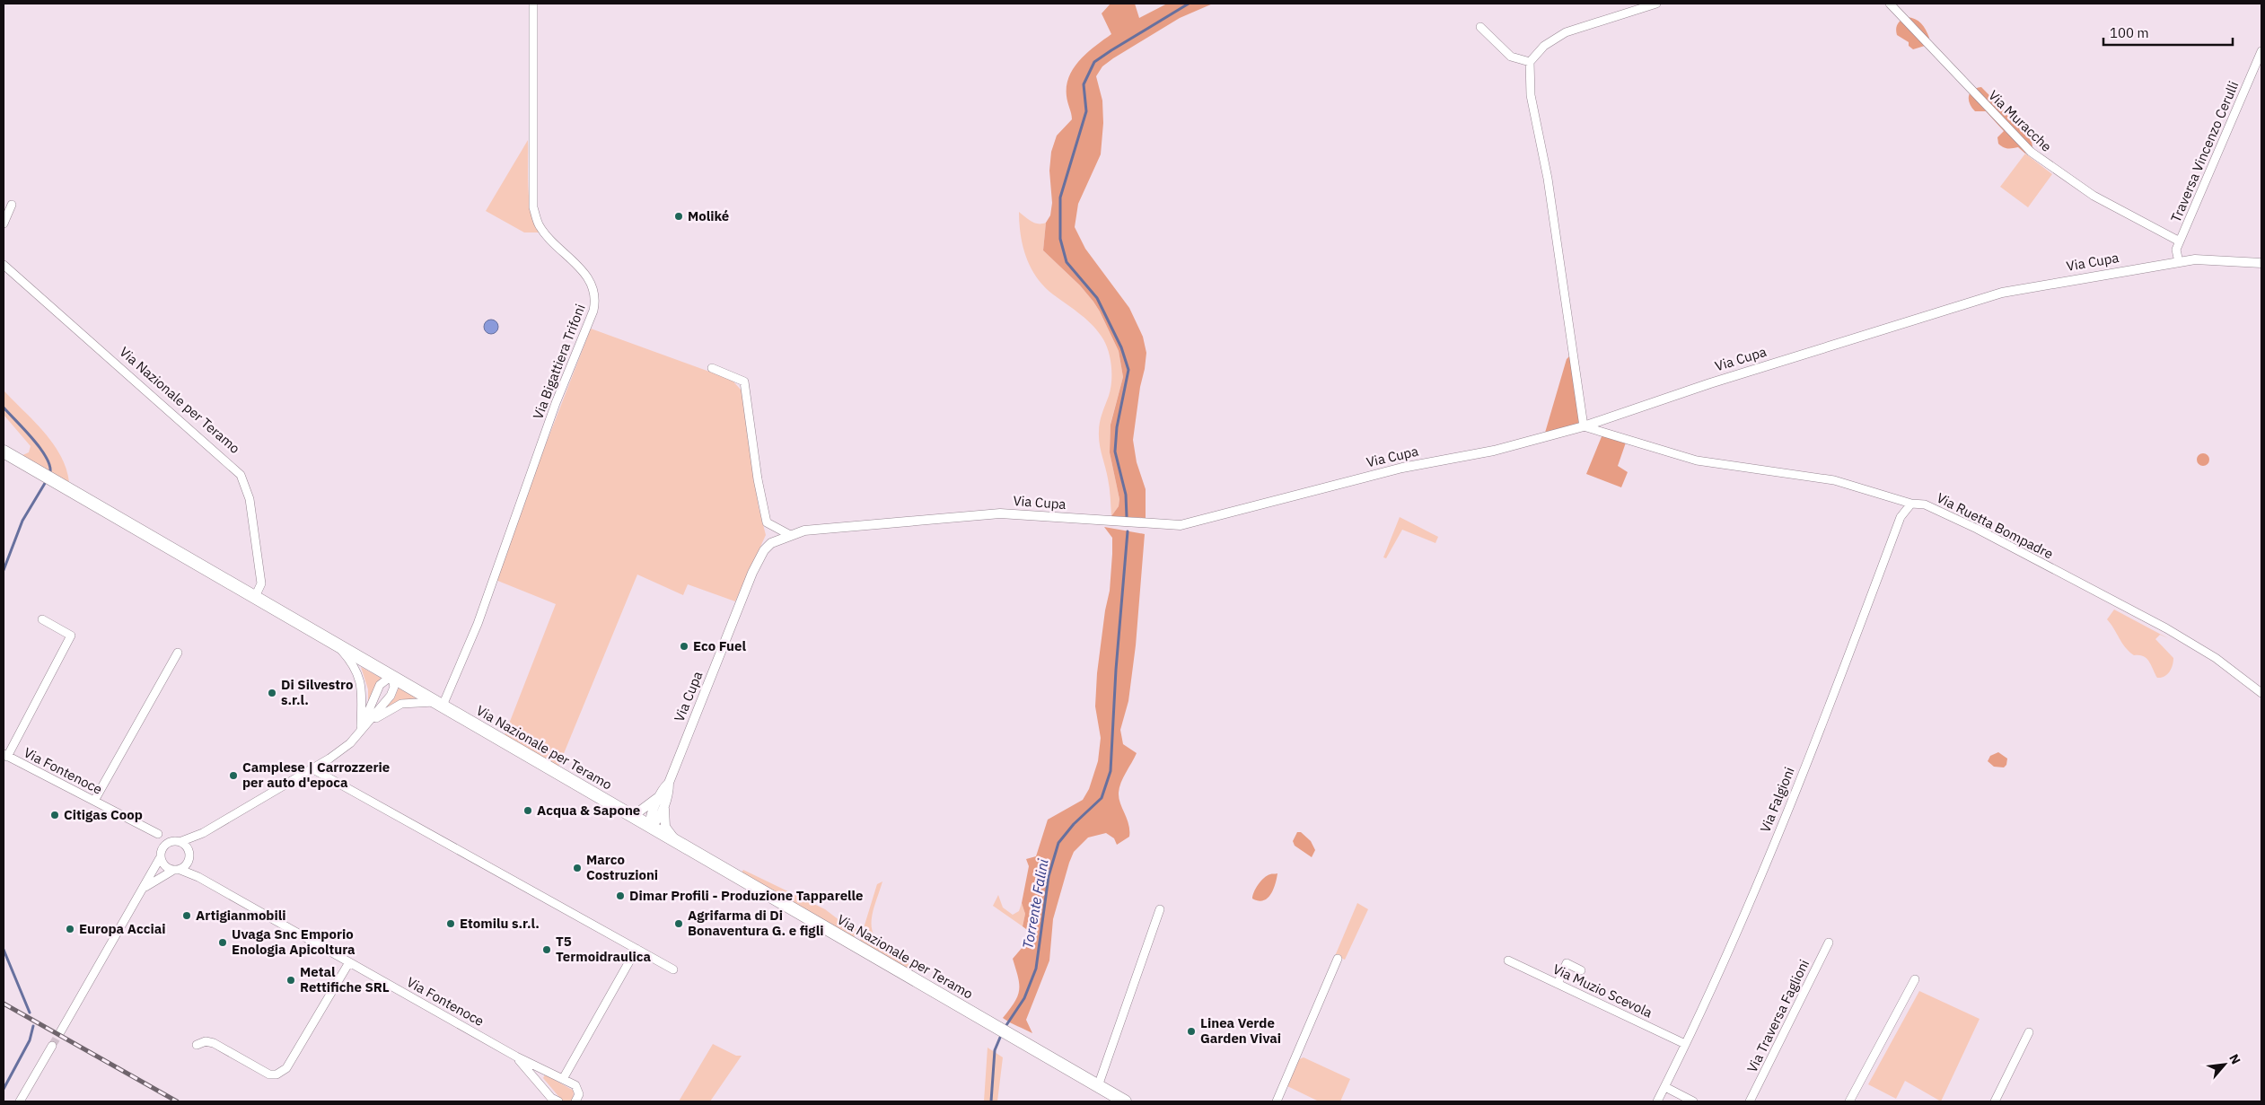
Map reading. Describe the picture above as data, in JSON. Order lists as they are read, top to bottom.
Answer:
{
  "streets": {
    "main road": ["Via Nazionale per Teramo"],
    "street": [
      "Via Muracche",
      "Traversa Vincenzo Cerulli",
      "Via Cupa",
      "Via Bigattiera Trifoni",
      "Via Ruetta Bompadre",
      "Via Fontenoce",
      "Via Falgioni",
      "Via Muzio Scevola",
      "Via Traversa Faglioni"
    ]
  },
  "crossings": [
    ["Via Muracche", "Traversa Vincenzo Cerulli"],
    ["Traversa Vincenzo Cerulli", "Via Cupa"],
    ["Via Cupa", "Via Nazionale per Teramo"],
    ["Via Cupa", "Via Ruetta Bompadre"],
    ["Via Bigattiera Trifoni", "Via Nazionale per Teramo"],
    ["Via Ruetta Bompadre", "Via Falgioni"],
    ["Via Falgioni", "Via Muzio Scevola"]
  ],
  "water": ["Torrente Falini"],
  "places": [
    "Moliké",
    "Eco Fuel",
    "Di Silvestro s.r.l.",
    "Camplese | Carrozzerie per auto d'epoca",
    "Acqua & Sapone",
    "Citigas Coop",
    "Marco Costruzioni",
    "Dimar Profili - Produzione Tapparelle",
    "Artigianmobili",
    "Etomilu s.r.l.",
    "Agrifarma di Di Bonaventura G. e figli",
    "Europa Acciai",
    "Uvaga Snc Emporio Enologia Apicoltura",
    "T5 Termoidraulica",
    "Metal Rettifiche SRL",
    "Linea Verde Garden Vivai"
  ],
  "scale_bar": "100 m",
  "north": "top right"
}
